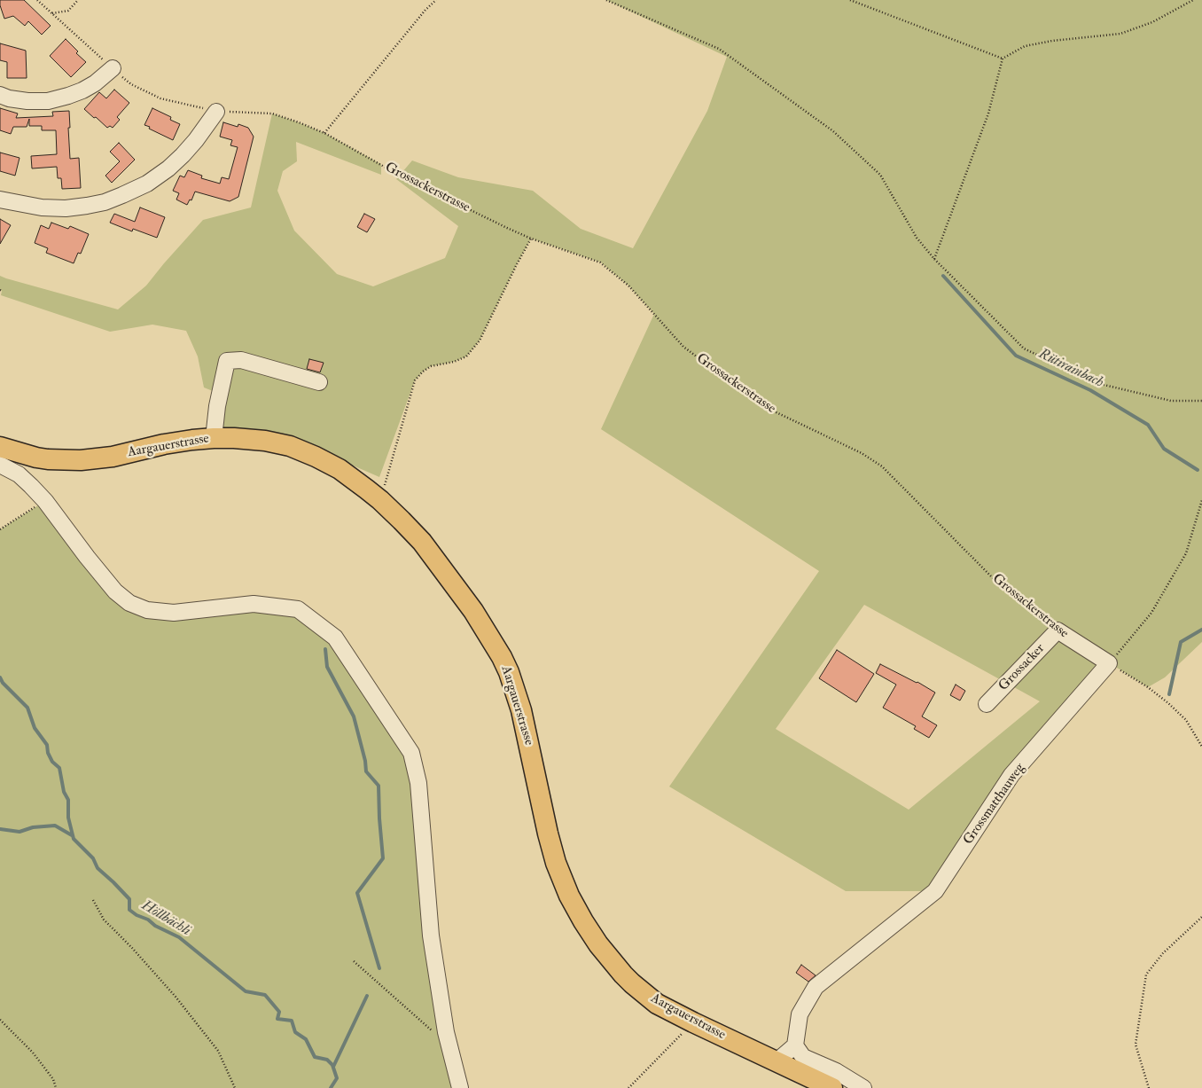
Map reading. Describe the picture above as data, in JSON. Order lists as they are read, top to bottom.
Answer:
{
  "streets": {
    "main road": ["Aargauerstrasse"],
    "street": ["Grossackerstrasse", "Grossacker", "Grossmatthauweg"]
  },
  "crossings": [
    ["Grossackerstrasse", "Grossacker"],
    ["Grossackerstrasse", "Grossmatthauweg"]
  ],
  "water": ["Rütirainbach", "Höllbächli"]
}
